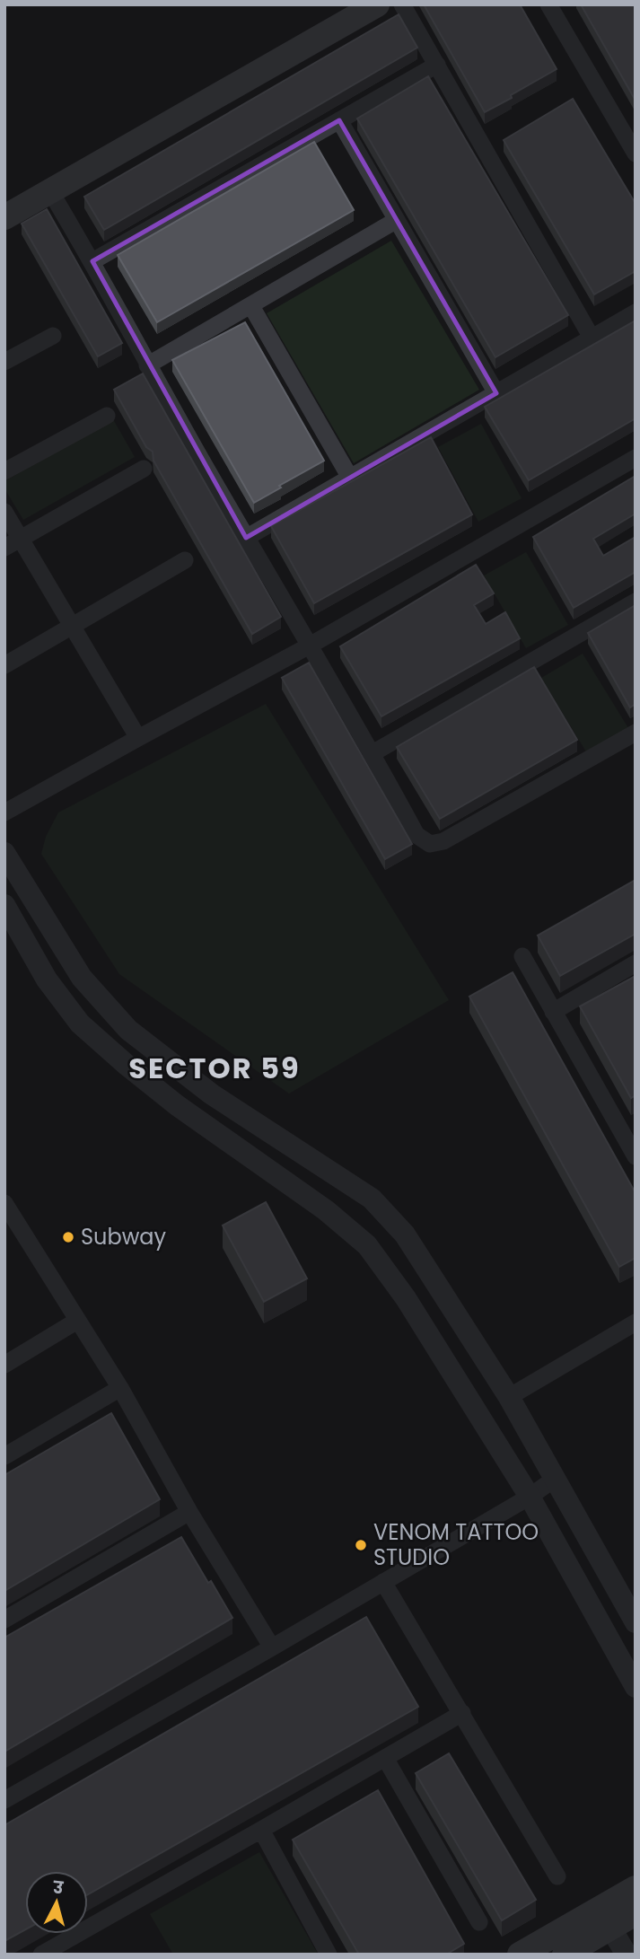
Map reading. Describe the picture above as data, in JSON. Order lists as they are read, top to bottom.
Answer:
{
  "districts": ["SECTOR 59"],
  "places": ["Subway", "VENOM TATTOO STUDIO"],
  "north": "top"
}
